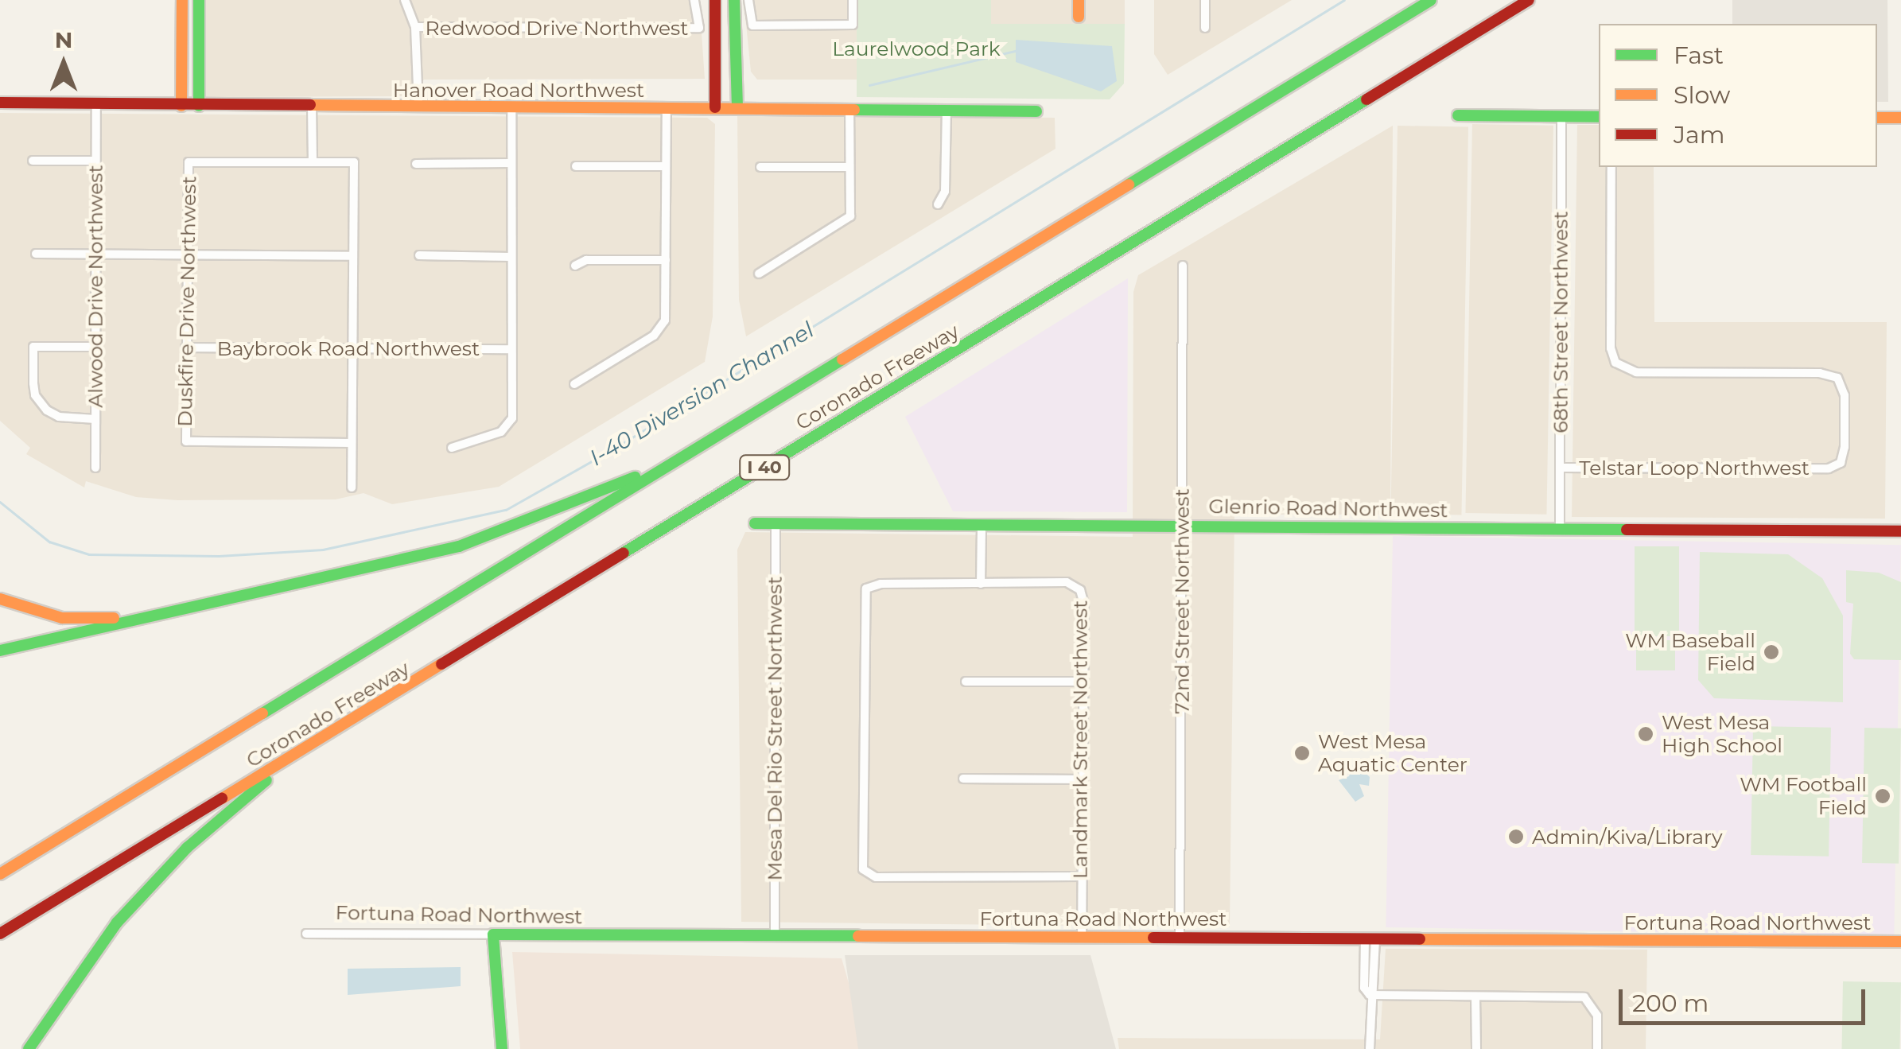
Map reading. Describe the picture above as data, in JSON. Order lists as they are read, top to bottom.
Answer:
{
  "streets": {
    "main road": [
      "Hanover Road Northwest",
      "Coronado Freeway",
      "I 40",
      "Glenrio Road Northwest",
      "Fortuna Road Northwest"
    ],
    "street": [
      "Redwood Drive Northwest",
      "Alwood Drive Northwest",
      "Duskfire Drive Northwest",
      "68th Street Northwest",
      "Baybrook Road Northwest",
      "Telstar Loop Northwest",
      "72nd Street Northwest",
      "Mesa Del Rio Street Northwest",
      "Landmark Street Northwest"
    ]
  },
  "crossings": [
    ["Hanover Road Northwest", "Alwood Drive Northwest"],
    ["Duskfire Drive Northwest", "Baybrook Road Northwest"],
    ["68th Street Northwest", "Telstar Loop Northwest"],
    ["68th Street Northwest", "Glenrio Road Northwest"],
    ["Glenrio Road Northwest", "72nd Street Northwest"],
    ["Glenrio Road Northwest", "Mesa Del Rio Street Northwest"],
    ["72nd Street Northwest", "Fortuna Road Northwest"],
    ["Mesa Del Rio Street Northwest", "Fortuna Road Northwest"],
    ["Landmark Street Northwest", "Fortuna Road Northwest"]
  ],
  "water": ["I-40 Diversion Channel"],
  "parks": ["Laurelwood Park"],
  "places": [
    "WM Baseball Field",
    "West Mesa High School",
    "West Mesa Aquatic Center",
    "WM Football Field",
    "Admin/Kiva/Library"
  ],
  "legend": ["Fast", "Slow", "Jam"],
  "scale_bar": "200 m",
  "north": "top"
}
